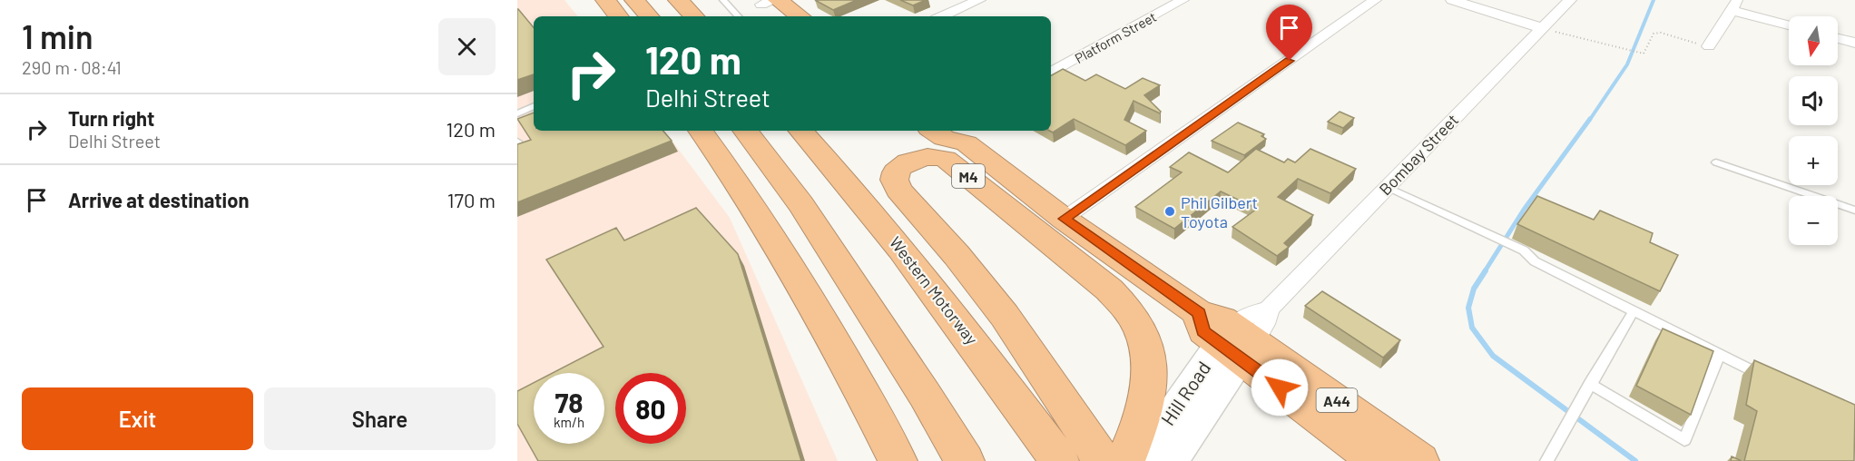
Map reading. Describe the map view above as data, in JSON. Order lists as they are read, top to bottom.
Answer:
{
  "streets": {
    "highway": ["M4", "Western Motorway", "A44"],
    "main road": ["Hill Road"],
    "street": ["Platform Street", "Bombay Street"]
  },
  "crossings": [
    ["Bombay Street", "Hill Road"],
    ["Bombay Street", "A44"],
    ["Hill Road", "A44"]
  ],
  "places": ["Phil Gilbert Toyota"],
  "north": "bottom",
  "page": {
    "heading": ["1 min", "290 m · 08:41"],
    "map_buttons": ["+", "−"],
    "turn": ["120 m", "Delhi Street"],
    "list": [
      {
        "name": "Turn right",
        "note": "Delhi Street",
        "value": "120 m"
      },
      {
        "name": "Arrive at destination",
        "value": "170 m"
      }
    ],
    "speed": "78 km/h",
    "limit": "80",
    "buttons": ["Exit", "Share"]
  }
}
